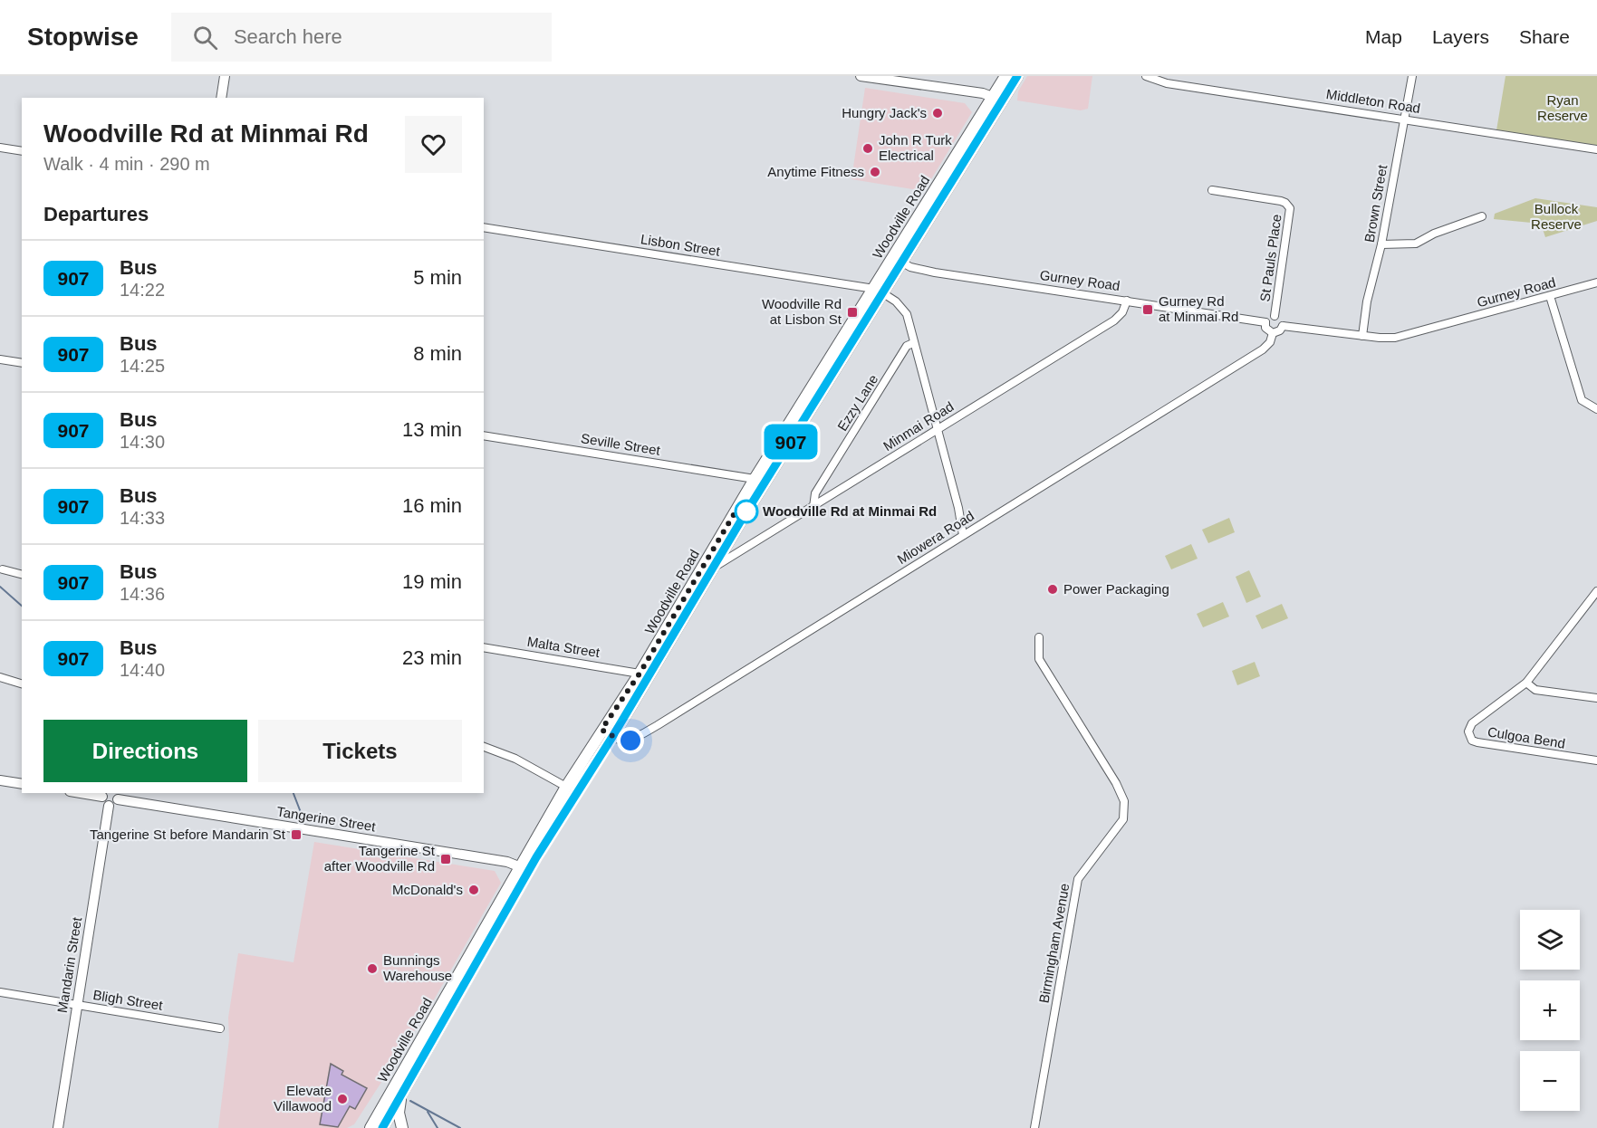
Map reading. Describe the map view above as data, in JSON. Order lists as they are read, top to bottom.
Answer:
{
  "streets": {
    "main road": ["Woodville Road"],
    "street": [
      "Middleton Road",
      "Brown Street",
      "Lisbon Street",
      "St Pauls Place",
      "Gurney Road",
      "Ezzy Lane",
      "Minmai Road",
      "Seville Street",
      "Miowera Road",
      "Malta Street",
      "Culgoa Bend",
      "Tangerine Street",
      "Birmingham Avenue",
      "Mandarin Street",
      "Bligh Street"
    ]
  },
  "crossings": [
    ["Middleton Road", "Brown Street"],
    ["Brown Street", "Gurney Road"],
    ["Woodville Road", "Lisbon Street"],
    ["Woodville Road", "Gurney Road"],
    ["Woodville Road", "Minmai Road"],
    ["Woodville Road", "Seville Street"],
    ["Woodville Road", "Miowera Road"],
    ["Woodville Road", "Malta Street"],
    ["Woodville Road", "Tangerine Street"],
    ["St Pauls Place", "Gurney Road"],
    ["St Pauls Place", "Miowera Road"],
    ["Gurney Road", "Minmai Road"],
    ["Gurney Road", "Miowera Road"],
    ["Ezzy Lane", "Minmai Road"],
    ["Mandarin Street", "Bligh Street"]
  ],
  "parks": ["Ryan Reserve", "Bullock Reserve"],
  "places": {
    "other": [
      "Hungry Jack's",
      "John R Turk Electrical",
      "Anytime Fitness",
      "Woodville Rd at Minmai Rd",
      "Power Packaging",
      "McDonald's",
      "Bunnings Warehouse",
      "Elevate Villawood"
    ],
    "transit": [
      "Gurney Rd at Minmai Rd",
      "Woodville Rd at Lisbon St",
      "Tangerine St before Mandarin St",
      "Tangerine St after Woodville Rd"
    ]
  },
  "lines": ["bus line 907"],
  "page": {
    "header": "Stopwise",
    "search": "Search here",
    "nav": ["Map", "Layers", "Share"],
    "on_map": "907",
    "heading": [
      ["Woodville Rd at Minmai Rd", "Walk · 4 min · 290 m"],
      "Departures"
    ],
    "list": [
      {
        "mark": "907",
        "name": "Bus",
        "note": "14:22",
        "value": "5 min"
      },
      {
        "mark": "907",
        "name": "Bus",
        "note": "14:25",
        "value": "8 min"
      },
      {
        "mark": "907",
        "name": "Bus",
        "note": "14:30",
        "value": "13 min"
      },
      {
        "mark": "907",
        "name": "Bus",
        "note": "14:33",
        "value": "16 min"
      },
      {
        "mark": "907",
        "name": "Bus",
        "note": "14:36",
        "value": "19 min"
      },
      {
        "mark": "907",
        "name": "Bus",
        "note": "14:40",
        "value": "23 min"
      }
    ],
    "buttons": ["Directions", "Tickets"],
    "map_buttons": ["+", "−"]
  }
}
